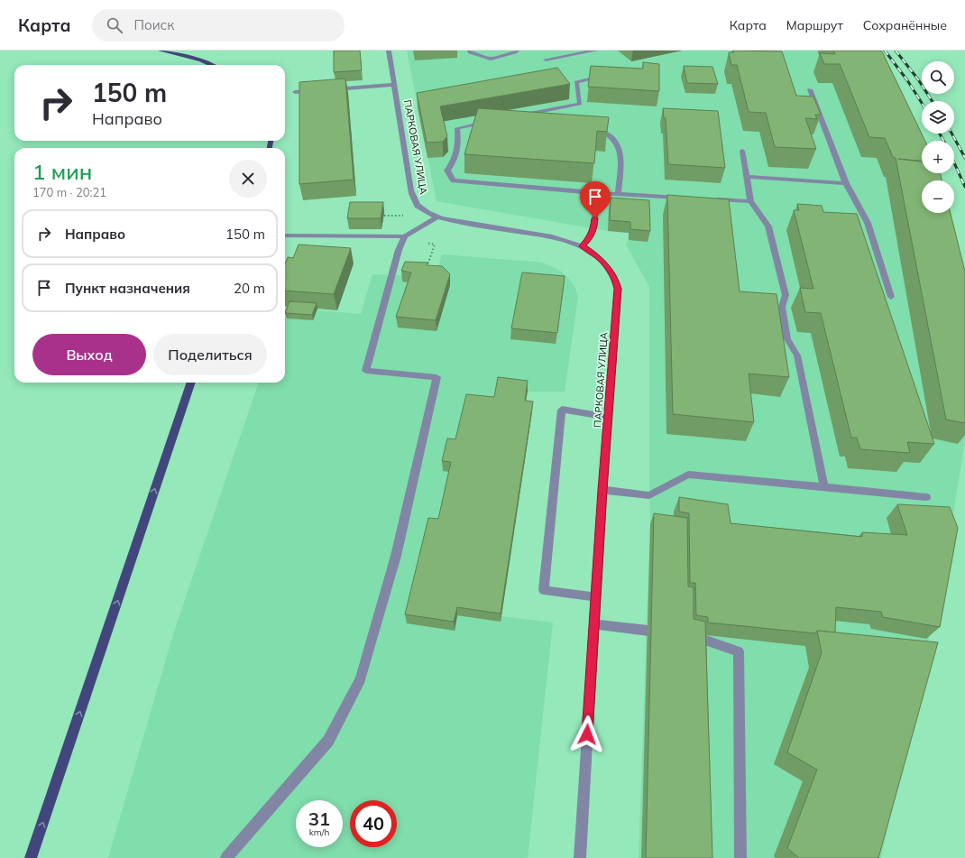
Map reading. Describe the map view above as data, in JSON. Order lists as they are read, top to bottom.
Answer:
{
  "streets": {
    "street": ["ПАРКОВАЯ УЛИЦА"]
  },
  "page": {
    "header": "Карта",
    "search": "Поиск",
    "nav": ["Карта", "Маршрут", "Сохранённые"],
    "map_buttons": ["+", "−"],
    "turn": ["150 m", "Направо"],
    "heading": ["1 мин", "170 m · 20:21"],
    "list": [
      {
        "name": "Направо",
        "value": "150 m"
      },
      {
        "name": "Пункт назначения",
        "value": "20 m"
      }
    ],
    "buttons": ["Выход", "Поделиться"],
    "speed": "31 km/h",
    "limit": "40"
  }
}
